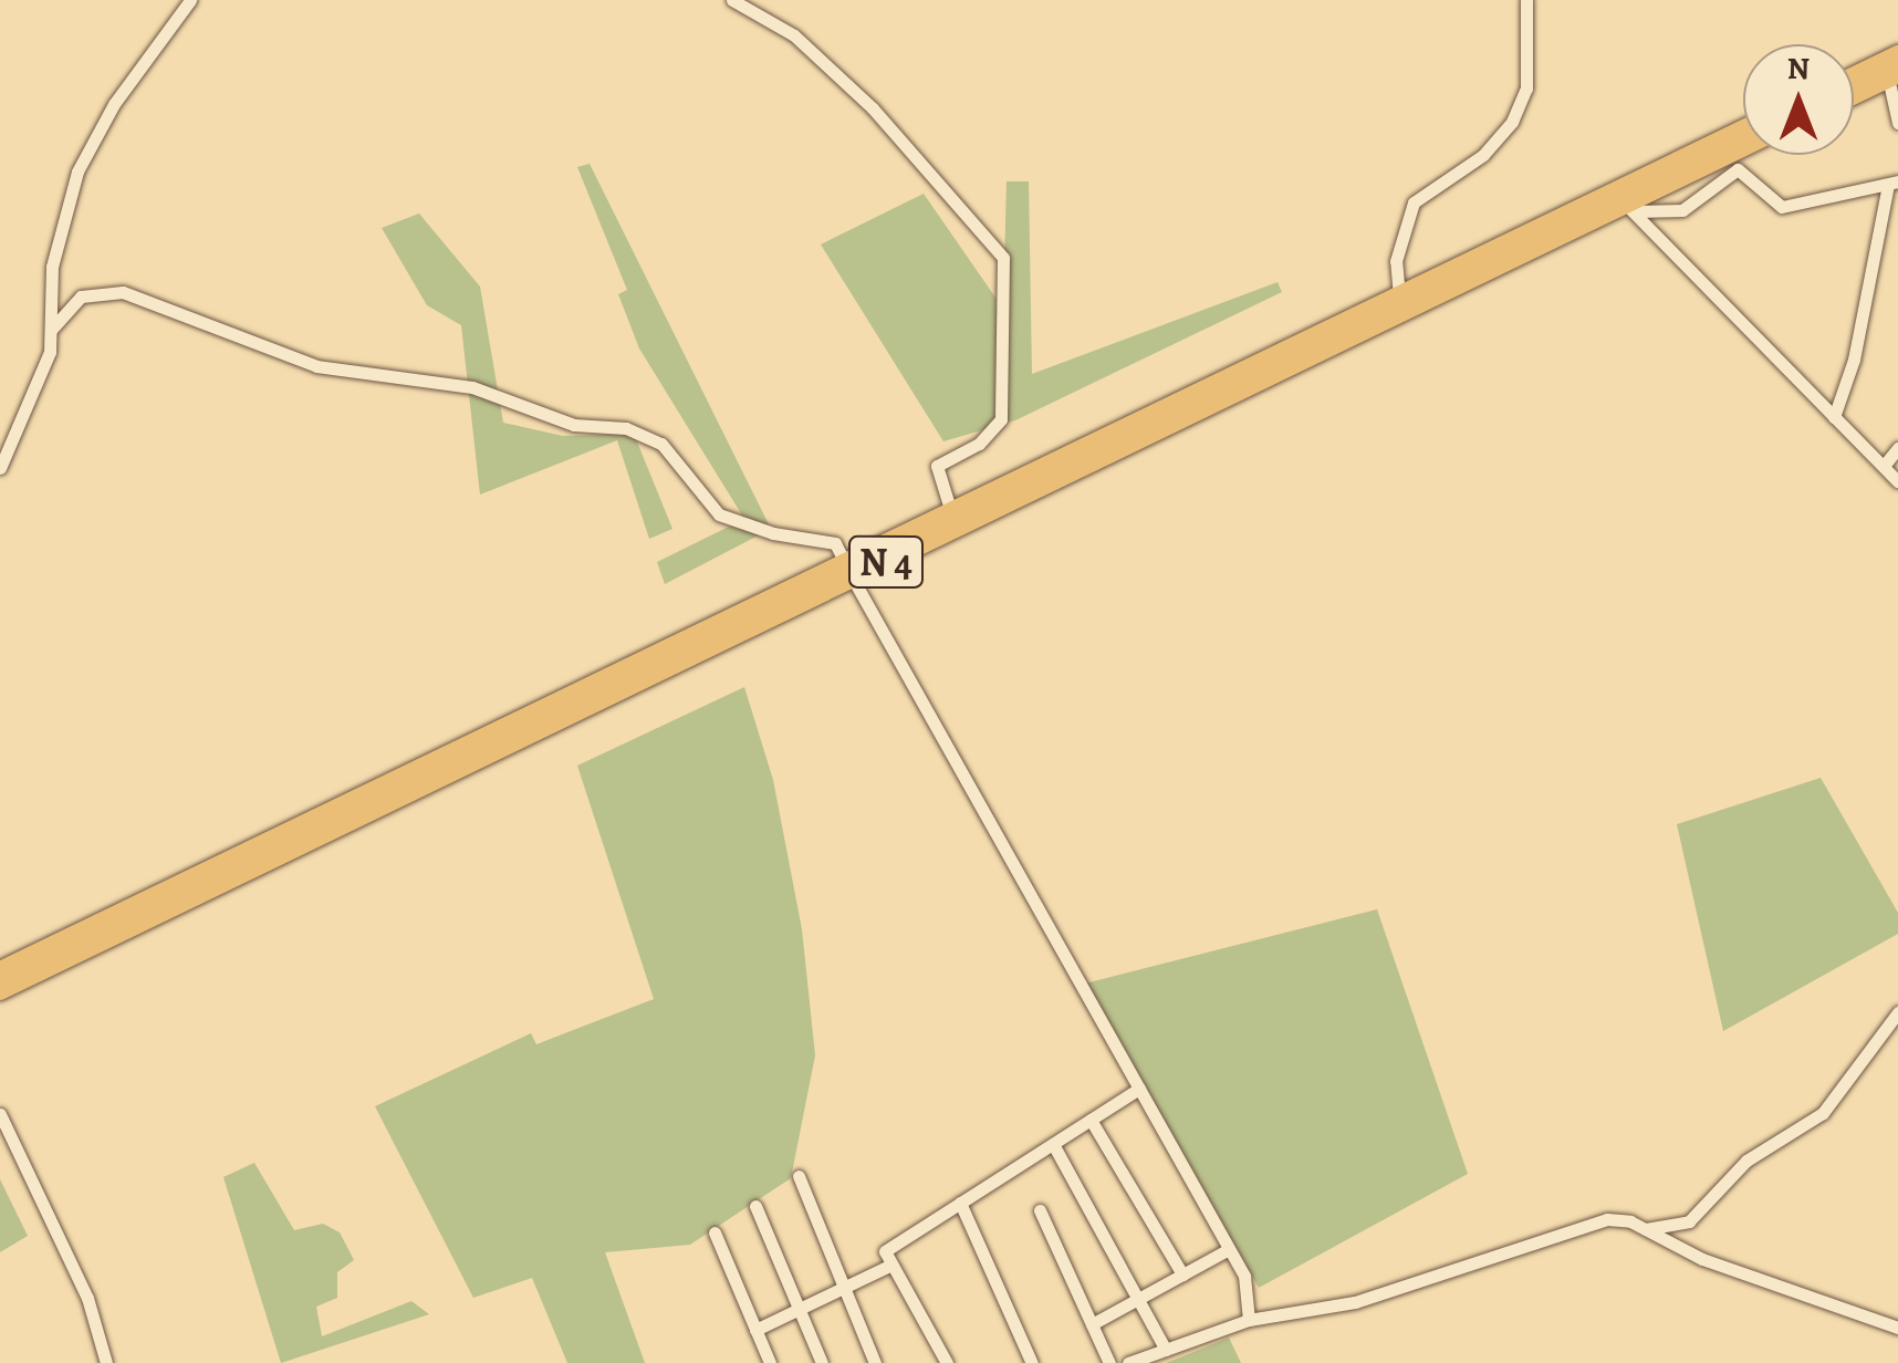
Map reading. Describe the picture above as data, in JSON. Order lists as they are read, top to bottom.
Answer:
{
  "streets": {
    "highway": ["N 4"]
  },
  "north": "top"
}
